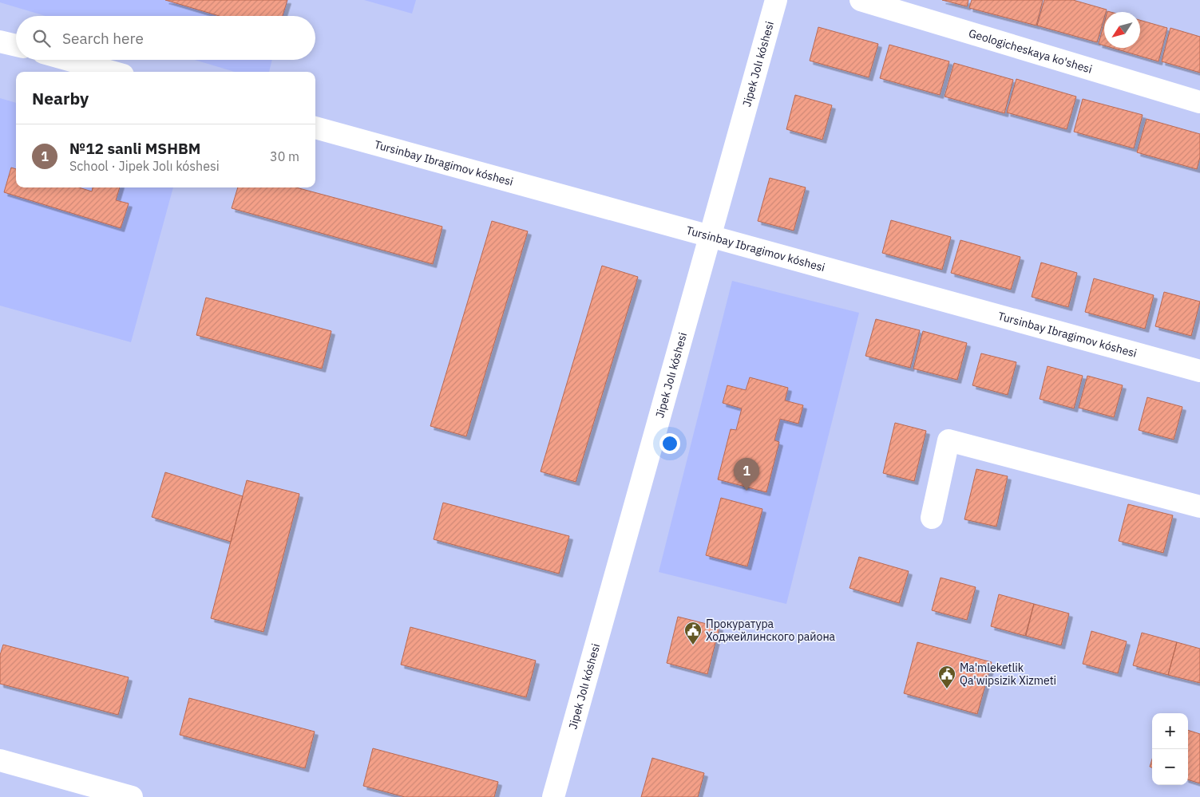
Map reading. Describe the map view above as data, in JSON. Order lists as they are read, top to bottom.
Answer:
{
  "streets": {
    "street": ["Geologicheskaya ko'shesi", "Jipek Jolı kóshesi", "Tursinbay Ibragimov kóshesi"]
  },
  "crossings": [
    ["Jipek Jolı kóshesi", "Tursinbay Ibragimov kóshesi"]
  ],
  "places": {
    "public building": ["Прокуратура Ходжейлинского района", "Ma'mleketlik Qa'wipsizik Xizmeti"]
  },
  "north": "bottom left",
  "page": {
    "search": "Search here",
    "heading": "Nearby",
    "list": [
      {
        "mark": "1",
        "name": "№12 sanli MSHBM",
        "note": "School · Jipek Jolı kóshesi",
        "value": "30 m"
      }
    ],
    "pins": "1",
    "map_buttons": ["+", "−"]
  }
}
